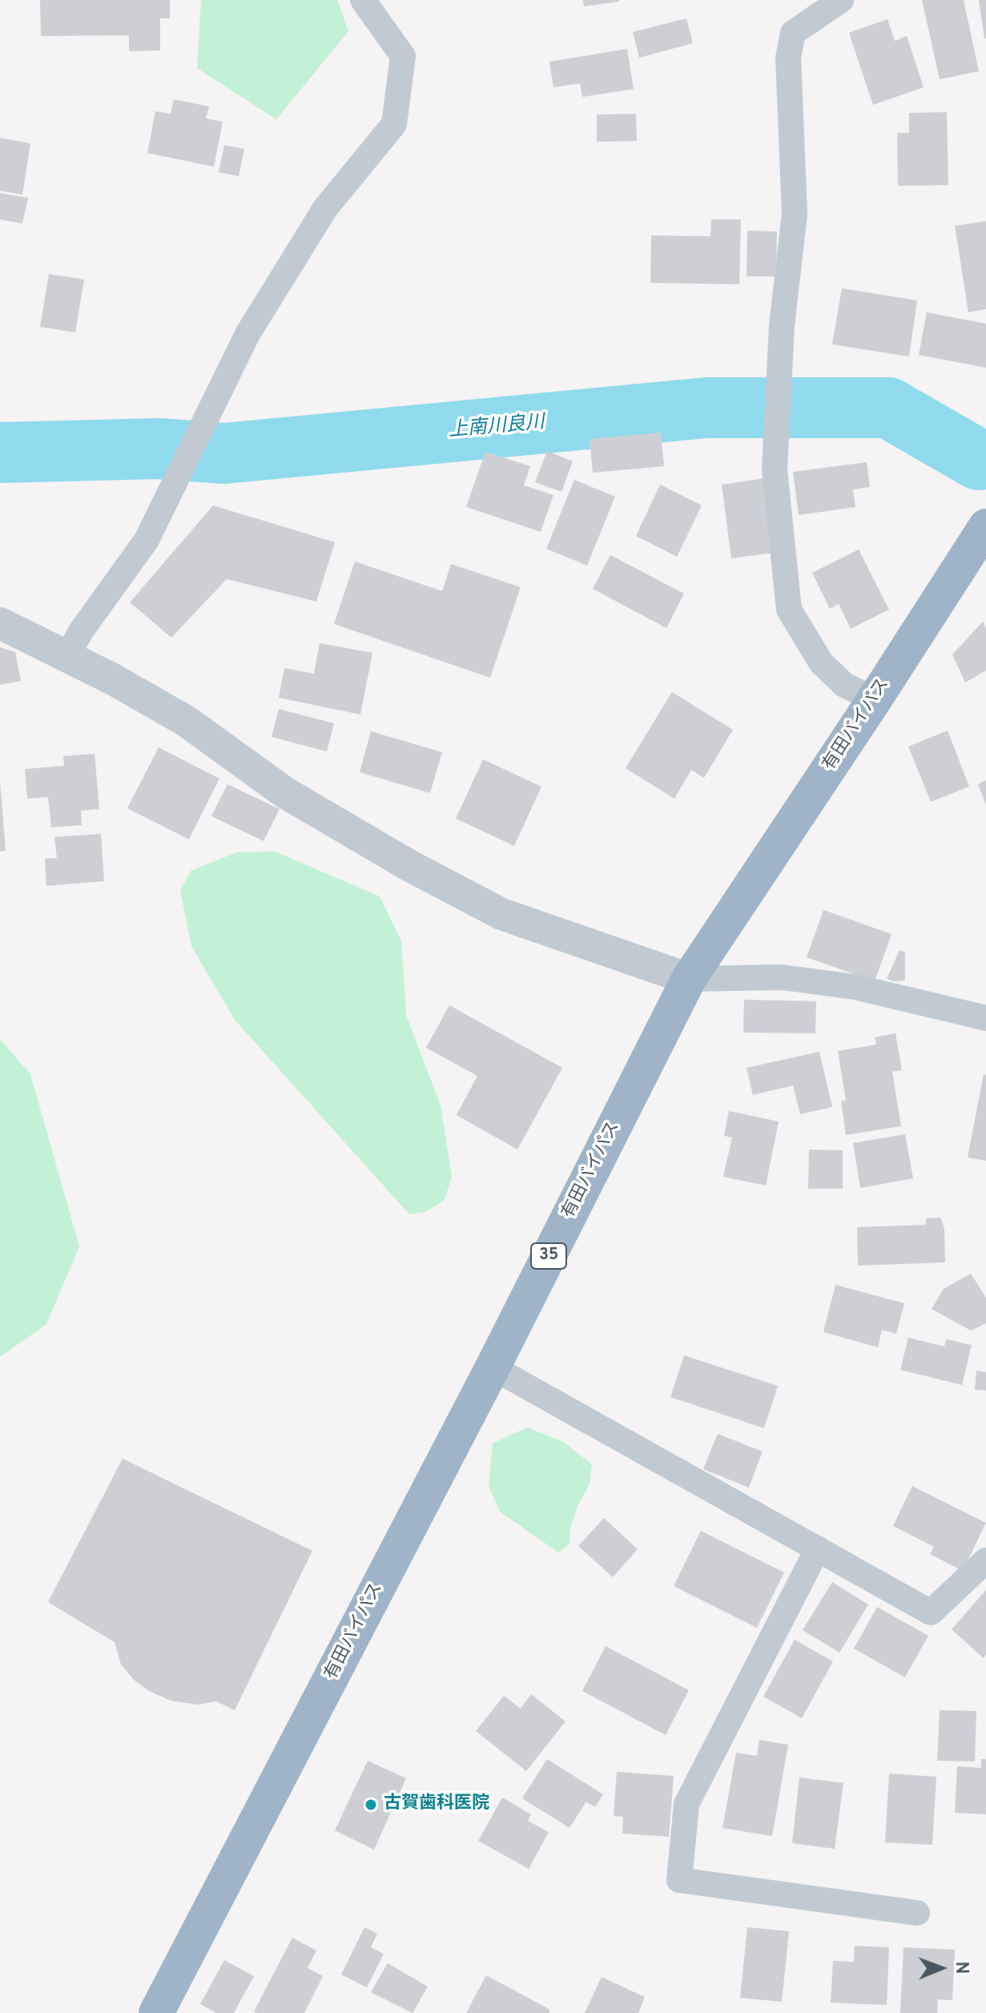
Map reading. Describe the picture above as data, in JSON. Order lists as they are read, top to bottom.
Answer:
{
  "streets": {
    "highway": ["有田バイパス", "35"]
  },
  "water": ["上南川良川"],
  "places": ["古賀歯科医院"],
  "north": "right"
}
